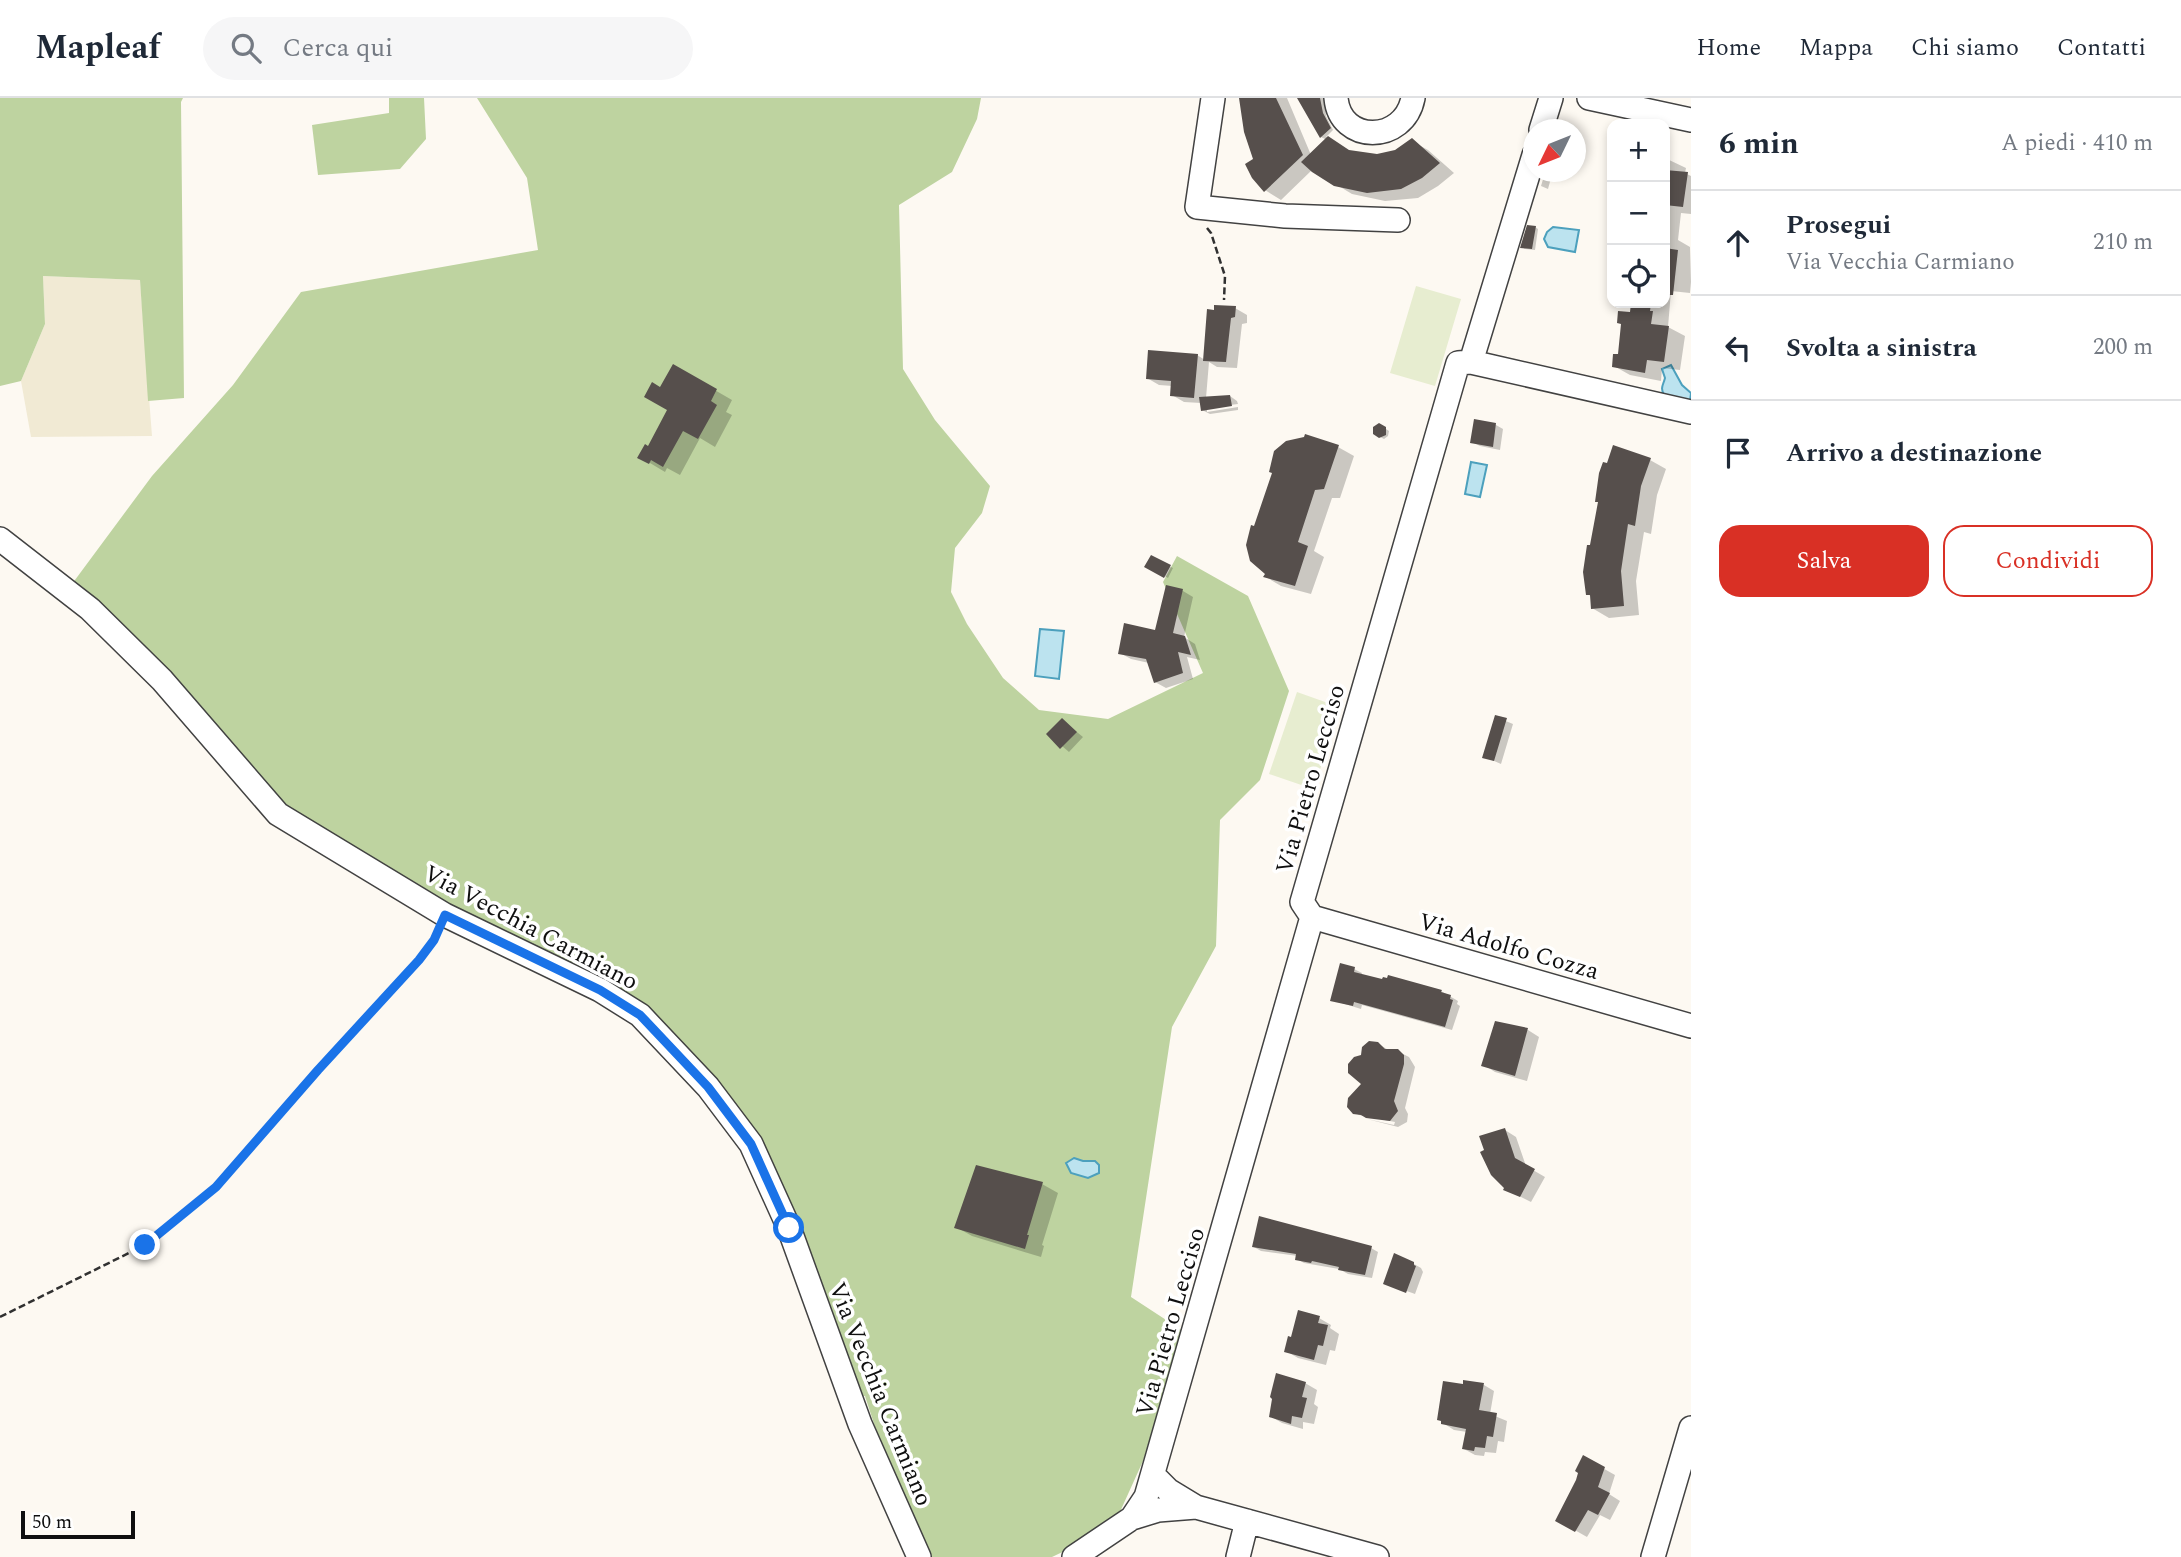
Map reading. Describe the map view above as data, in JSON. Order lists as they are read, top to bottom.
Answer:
{
  "streets": {
    "street": ["Via Pietro Lecciso", "Via Vecchia Carmiano", "Via Adolfo Cozza"]
  },
  "crossings": [
    ["Via Pietro Lecciso", "Via Adolfo Cozza"]
  ],
  "scale_bar": "50 m",
  "north": "bottom left",
  "page": {
    "header": "Mapleaf",
    "search": "Cerca qui",
    "nav": [
      "Home",
      "Mappa",
      "Chi siamo",
      "Contatti"
    ],
    "heading": ["6 min", "A piedi · 410 m"],
    "map_buttons": ["+", "−"],
    "list": [
      ["Prosegui", "Via Vecchia Carmiano", "210 m"],
      ["Svolta a sinistra", "200 m"],
      "Arrivo a destinazione"
    ],
    "buttons": ["Salva", "Condividi"],
    "scale": "50 m"
  }
}
